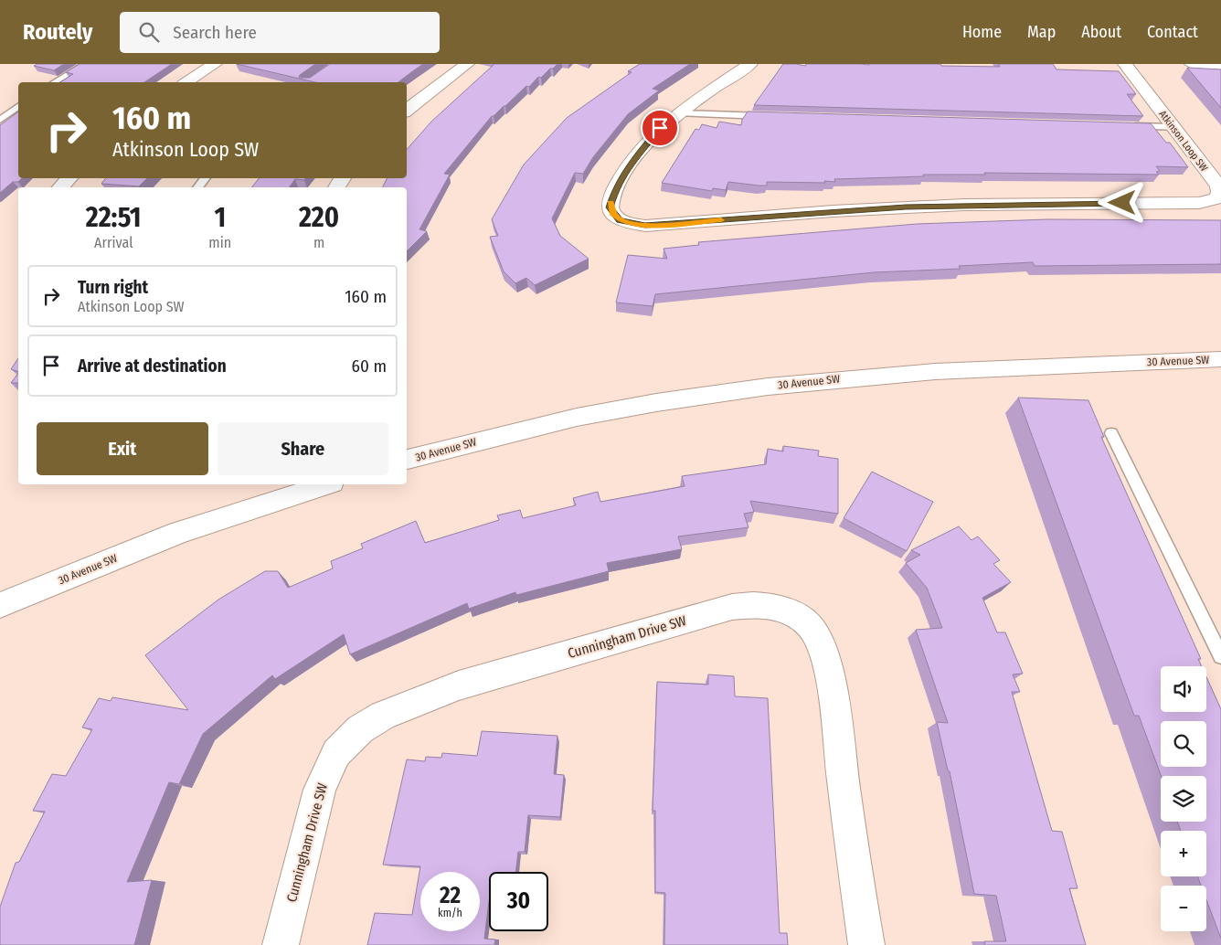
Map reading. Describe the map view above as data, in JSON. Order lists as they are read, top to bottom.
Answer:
{
  "streets": {
    "street": ["Atkinson Loop SW", "30 Avenue SW", "Cunningham Drive SW"]
  },
  "page": {
    "header": "Routely",
    "search": "Search here",
    "nav": [
      "Home",
      "Map",
      "About",
      "Contact"
    ],
    "turn": ["160 m", "Atkinson Loop SW"],
    "eta": [
      "22:51",
      "Arrival",
      "1",
      "min",
      "220",
      "m"
    ],
    "list": [
      {
        "name": "Turn right",
        "note": "Atkinson Loop SW",
        "value": "160 m"
      },
      {
        "name": "Arrive at destination",
        "value": "60 m"
      }
    ],
    "buttons": ["Exit", "Share"],
    "map_buttons": ["+", "−"],
    "speed": "22 km/h",
    "limit": "30"
  }
}
